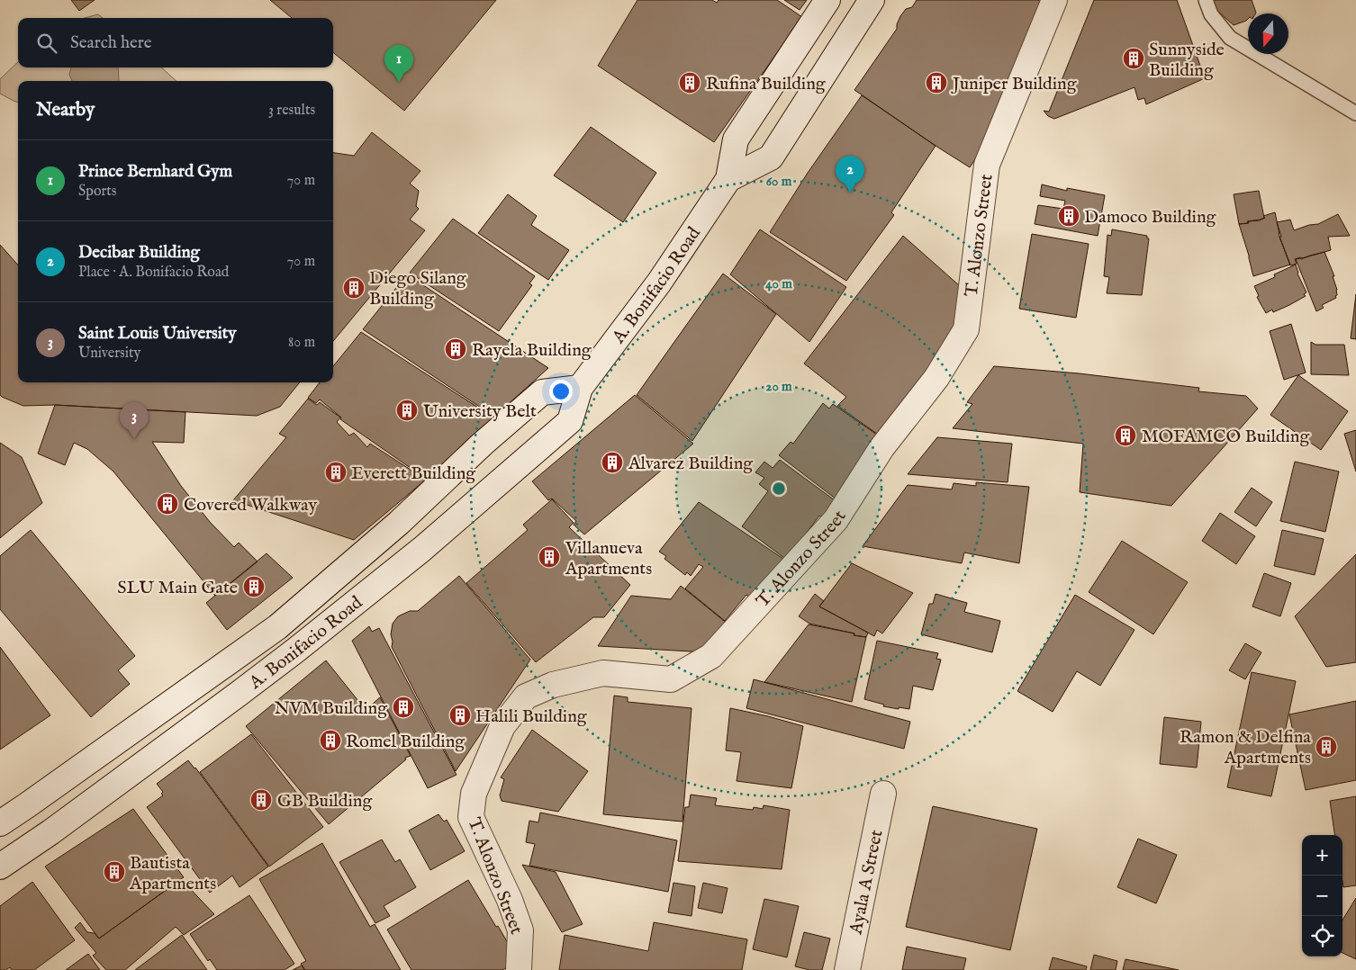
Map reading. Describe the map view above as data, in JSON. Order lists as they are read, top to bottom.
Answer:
{
  "streets": {
    "main road": ["T. Alonzo Street", "A. Bonifacio Road", "Ayala A Street"]
  },
  "places": {
    "building": [
      "Sunnyside Building",
      "Rufina Building",
      "Juniper Building",
      "Damoco Building",
      "Diego Silang Building",
      "Rayela Building",
      "University Belt",
      "MOFAMCO Building",
      "Alvarez Building",
      "Everett Building",
      "Covered Walkway",
      "Villanueva Apartments",
      "SLU Main Gate",
      "NVM Building",
      "Halili Building",
      "Romel Building",
      "Ramon & Delfina Apartments",
      "GB Building",
      "Bautista Apartments"
    ]
  },
  "north": "bottom",
  "page": {
    "search": "Search here",
    "pins": ["1", "2", "3"],
    "heading": ["Nearby", "3 results"],
    "list": [
      {
        "mark": "1",
        "name": "Prince Bernhard Gym",
        "note": "Sports",
        "value": "70 m"
      },
      {
        "mark": "2",
        "name": "Decibar Building",
        "note": "Place · A. Bonifacio Road",
        "value": "70 m"
      },
      {
        "mark": "3",
        "name": "Saint Louis University",
        "note": "University",
        "value": "80 m"
      }
    ],
    "map_buttons": ["+", "−"]
  },
  "rings": ["60 m", "40 m", "20 m"]
}
